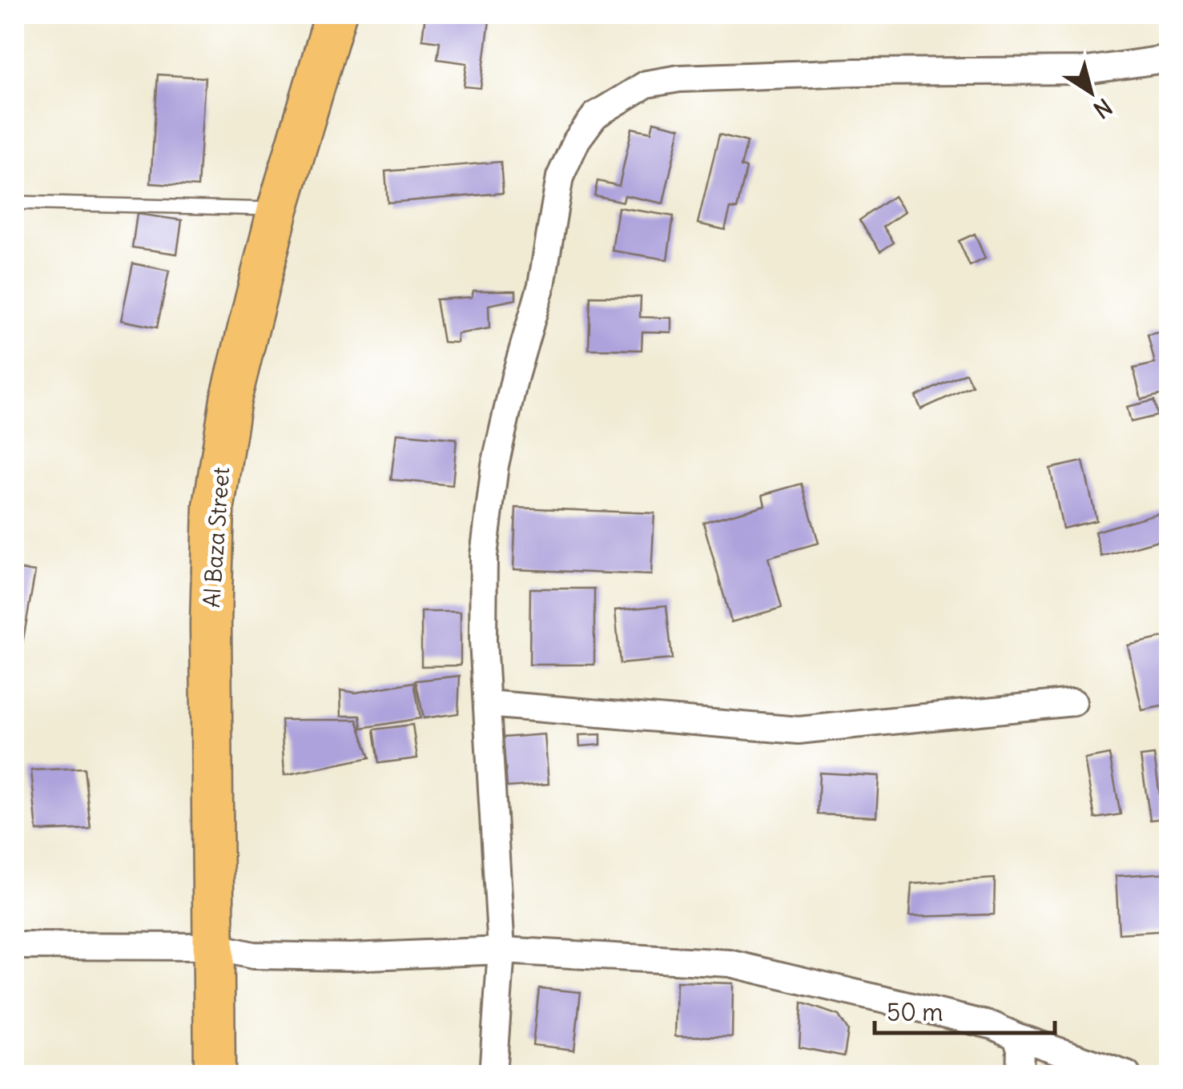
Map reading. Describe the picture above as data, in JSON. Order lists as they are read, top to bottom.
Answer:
{
  "streets": {
    "main road": ["Al Baza Street"]
  },
  "scale_bar": "50 m",
  "north": "bottom right"
}
